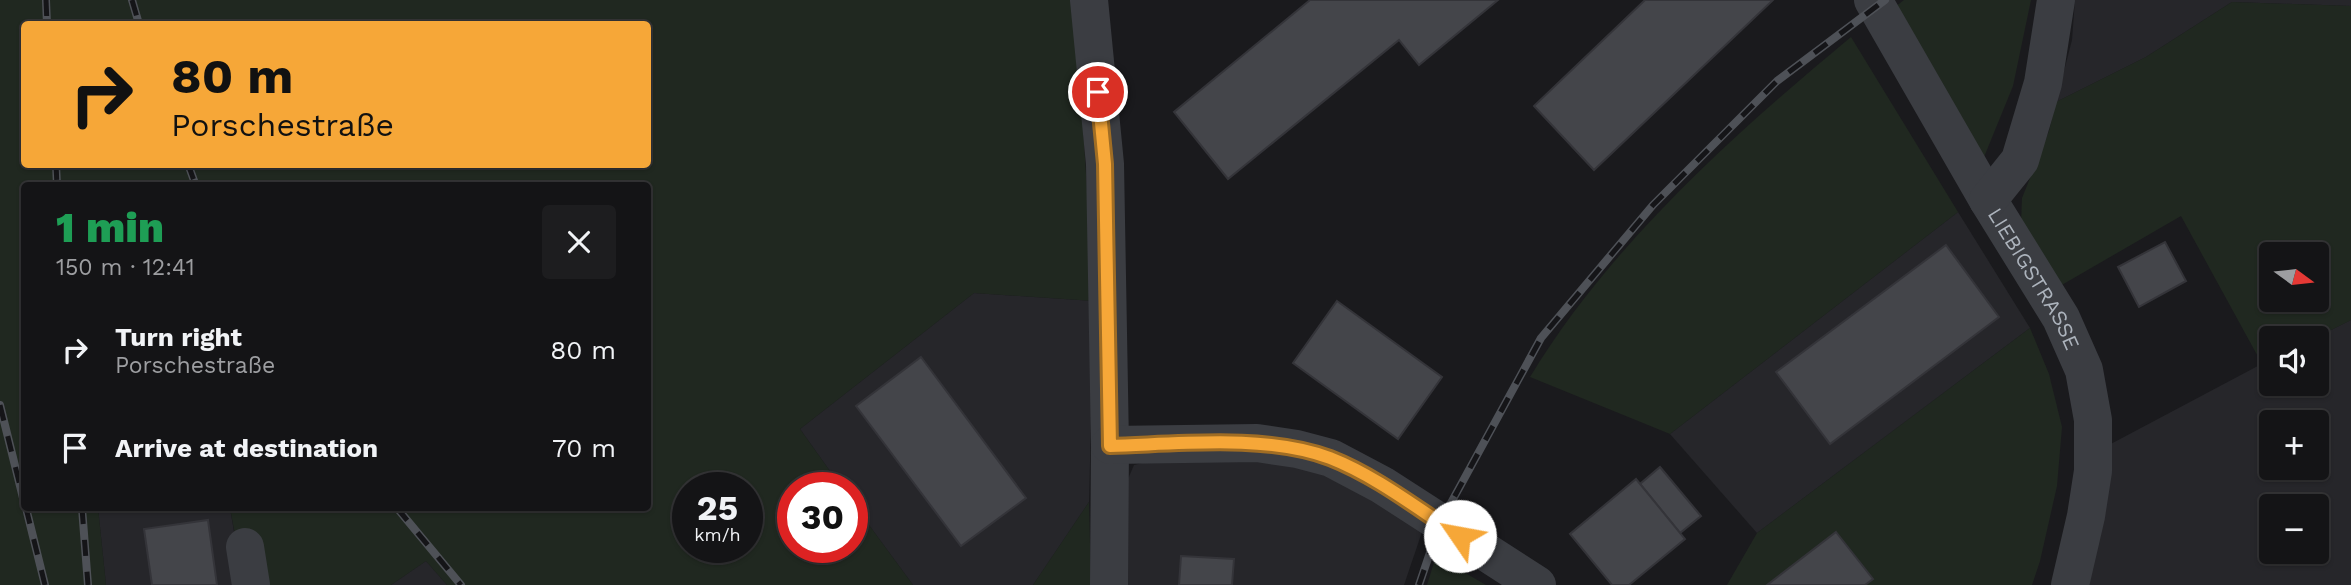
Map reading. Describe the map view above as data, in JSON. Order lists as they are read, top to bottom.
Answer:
{
  "streets": {
    "street": ["LIEBIGSTRASSE"]
  },
  "north": "right",
  "page": {
    "turn": ["80 m", "Porschestraße"],
    "heading": ["1 min", "150 m · 12:41"],
    "map_buttons": ["+", "−"],
    "list": [
      {
        "name": "Turn right",
        "note": "Porschestraße",
        "value": "80 m"
      },
      {
        "name": "Arrive at destination",
        "value": "70 m"
      }
    ],
    "speed": "25 km/h",
    "limit": "30"
  }
}
